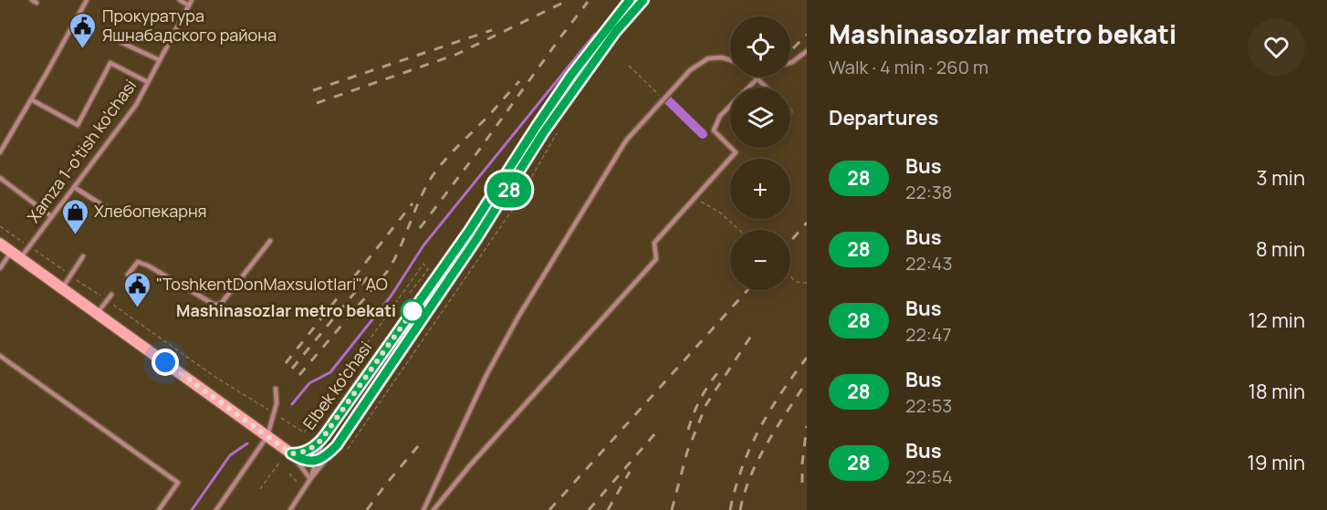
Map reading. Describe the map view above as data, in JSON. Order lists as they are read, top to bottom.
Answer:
{
  "streets": {
    "main road": ["Elbek ko'chasi"],
    "lane": ["Xamza 1-o'tish ko'chasi"]
  },
  "places": {
    "public building": ["Прокуратура Яшнабадского района", "\"ToshkentDonMaxsulotlari\" AO"],
    "shop": ["Хлебопекарня"],
    "other": ["Mashinasozlar metro bekati"]
  },
  "lines": ["bus line 28"],
  "page": {
    "on_map": "28",
    "heading": [
      ["Mashinasozlar metro bekati", "Walk · 4 min · 260 m"],
      "Departures"
    ],
    "map_buttons": ["+", "−"],
    "list": [
      {
        "mark": "28",
        "name": "Bus",
        "note": "22:38",
        "value": "3 min"
      },
      {
        "mark": "28",
        "name": "Bus",
        "note": "22:43",
        "value": "8 min"
      },
      {
        "mark": "28",
        "name": "Bus",
        "note": "22:47",
        "value": "12 min"
      },
      {
        "mark": "28",
        "name": "Bus",
        "note": "22:53",
        "value": "18 min"
      },
      {
        "mark": "28",
        "name": "Bus",
        "note": "22:54",
        "value": "19 min"
      }
    ]
  }
}
